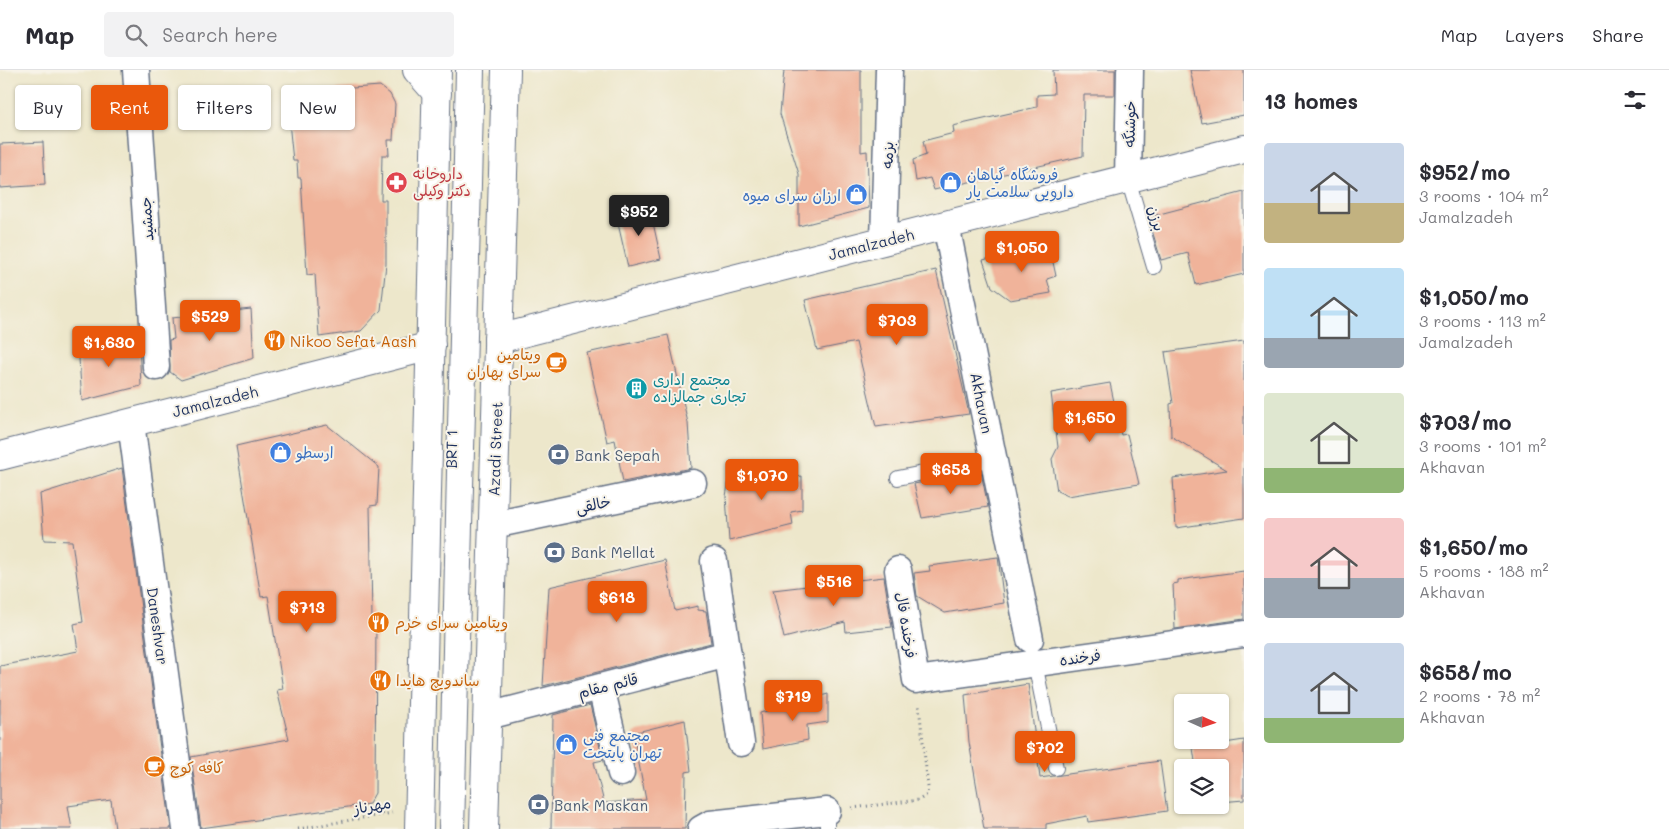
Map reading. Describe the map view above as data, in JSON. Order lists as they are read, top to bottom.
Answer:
{
  "streets": {
    "main road": ["Jamalzadeh", "Azadi Street"],
    "street": [
      "خوشنگه",
      "بزمه",
      "جمشید",
      "Akhavan",
      "خالقی",
      "فرخنده فال",
      "Daneshvar",
      "فرخنده",
      "قائم مقام"
    ],
    "lane": ["برزن", "BRT 1"],
    "path": ["مهرناز"]
  },
  "crossings": [
    ["خوشنگه", "برزن"],
    ["خوشنگه", "Jamalzadeh"],
    ["بزمه", "Jamalzadeh"],
    ["برزن", "Jamalzadeh"],
    ["Jamalzadeh", "Akhavan"],
    ["Jamalzadeh", "Azadi Street"],
    ["Jamalzadeh", "Daneshvar"],
    ["Akhavan", "فرخنده"],
    ["Azadi Street", "خالقی"],
    ["Azadi Street", "قائم مقام"],
    ["فرخنده فال", "فرخنده"]
  ],
  "places": {
    "pharmacy": ["داروخانه دکتر وکیلی"],
    "shop": [
      "فروشگاه گیاهان دارویی سلامت یار",
      "ارزان سرای میوه",
      "ارسطو",
      "مجتمع فنی تهران پایتخت"
    ],
    "restaurant": ["Nikoo Sefat Aash", "ویتامین سرای خرم", "ساندویچ هایدا"],
    "cafe": ["ویتامین سرای بهاران", "کافه کوچ"],
    "building": ["مجتمع اداری تجاری جمالزاده"],
    "bank": ["Bank Sepah", "Bank Mellat", "Bank Maskan"]
  },
  "north": "right",
  "page": {
    "header": "Map",
    "search": "Search here",
    "nav": ["Map", "Layers", "Share"],
    "heading": "13 homes",
    "chip": [
      "Buy",
      "Rent",
      "Filters",
      "New"
    ],
    "list": [
      {
        "name": "$952/mo",
        "note": "3 rooms · 104 m² · Jamalzadeh"
      },
      {
        "name": "$1,050/mo",
        "note": "3 rooms · 113 m² · Jamalzadeh"
      },
      {
        "name": "$703/mo",
        "note": "3 rooms · 101 m² · Akhavan"
      },
      {
        "name": "$1,650/mo",
        "note": "5 rooms · 188 m² · Akhavan"
      },
      {
        "name": "$658/mo",
        "note": "2 rooms · 78 m² · Akhavan"
      }
    ],
    "price": [
      "$952",
      "$1,050",
      "$529",
      "$703",
      "$1,630",
      "$1,650",
      "$658",
      "$1,070",
      "$516",
      "$618",
      "$713",
      "$719",
      "$702"
    ]
  }
}
